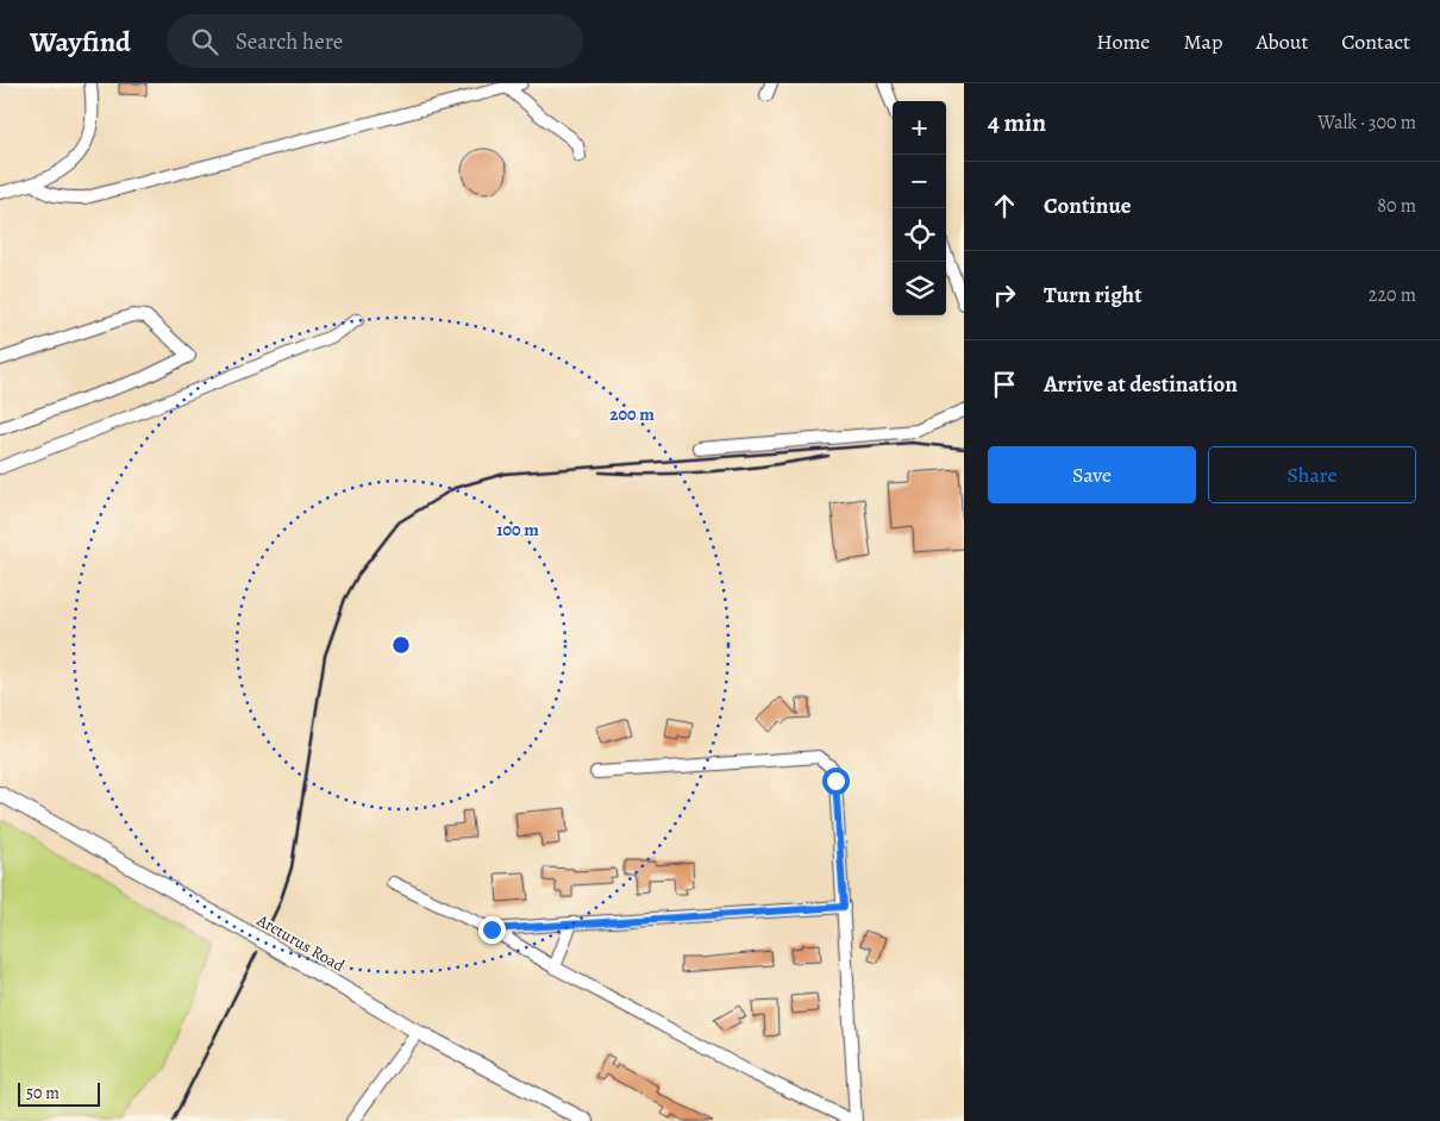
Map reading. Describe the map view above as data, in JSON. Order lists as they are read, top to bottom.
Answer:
{
  "streets": {
    "main road": ["Arcturus Road"]
  },
  "scale_bar": "50 m",
  "page": {
    "header": "Wayfind",
    "search": "Search here",
    "nav": [
      "Home",
      "Map",
      "About",
      "Contact"
    ],
    "heading": ["4 min", "Walk · 300 m"],
    "map_buttons": ["+", "−"],
    "list": [
      ["Continue", "80 m"],
      ["Turn right", "220 m"],
      "Arrive at destination"
    ],
    "buttons": ["Save", "Share"],
    "scale": "50 m"
  },
  "rings": ["200 m", "100 m"]
}
